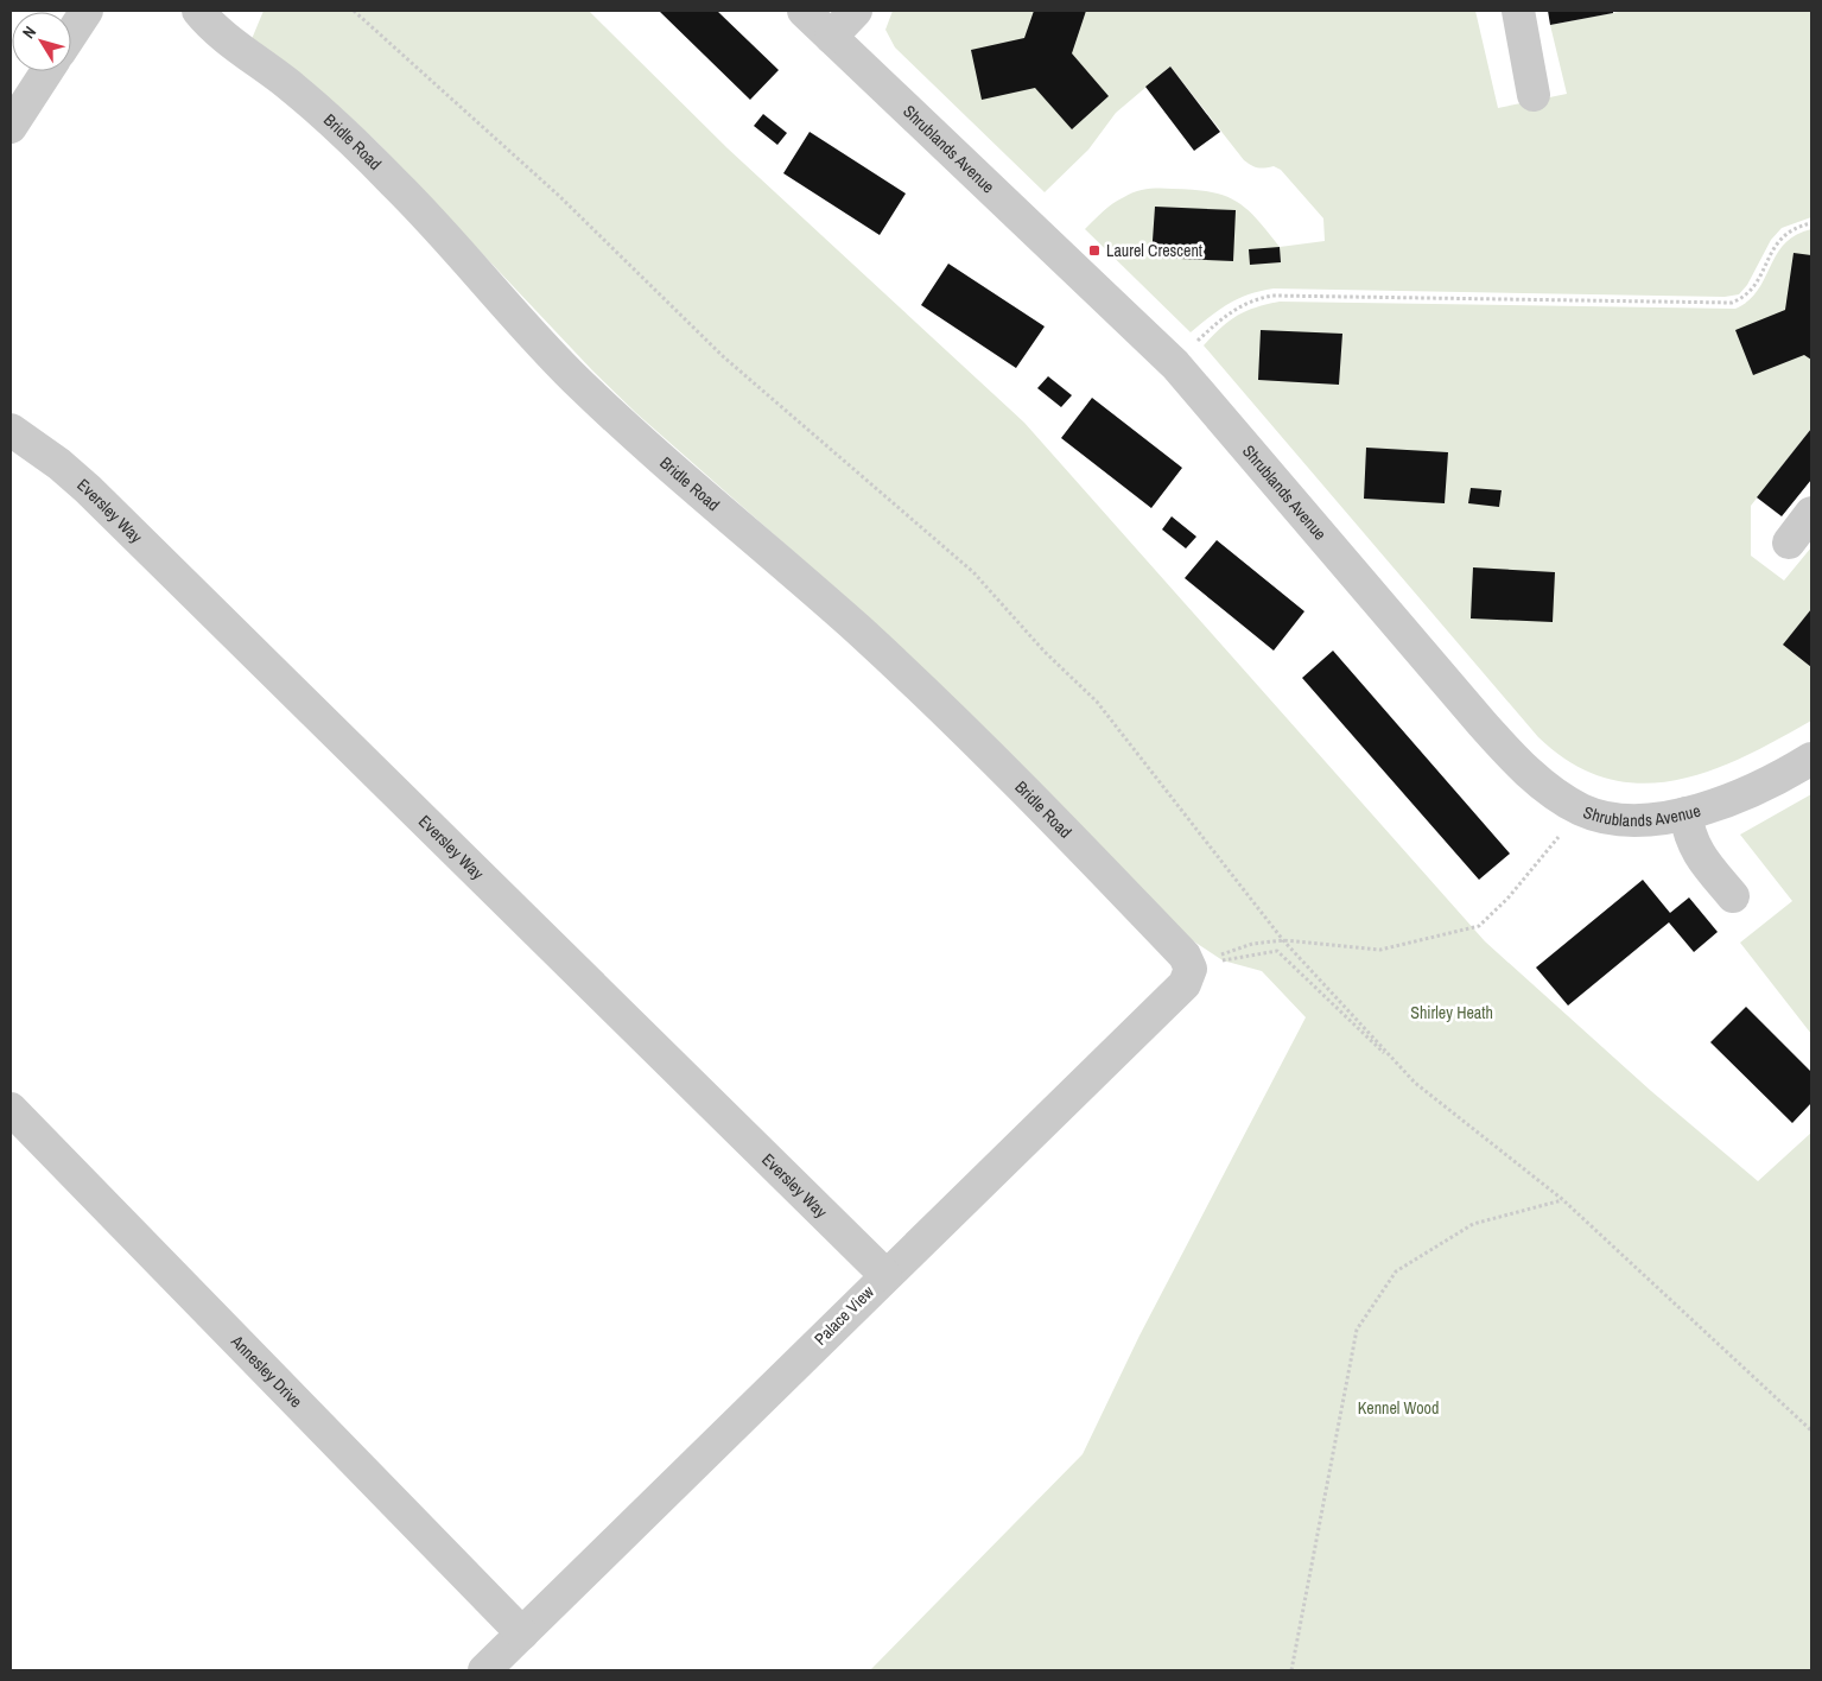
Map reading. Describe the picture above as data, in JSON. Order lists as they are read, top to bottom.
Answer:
{
  "streets": {
    "street": [
      "Bridle Road",
      "Shrublands Avenue",
      "Eversley Way",
      "Palace View",
      "Annesley Drive"
    ]
  },
  "crossings": [
    ["Bridle Road", "Palace View"],
    ["Eversley Way", "Palace View"],
    ["Palace View", "Annesley Drive"]
  ],
  "parks": ["Shirley Heath", "Kennel Wood"],
  "places": {
    "transit": ["Laurel Crescent"]
  },
  "north": "top left"
}
